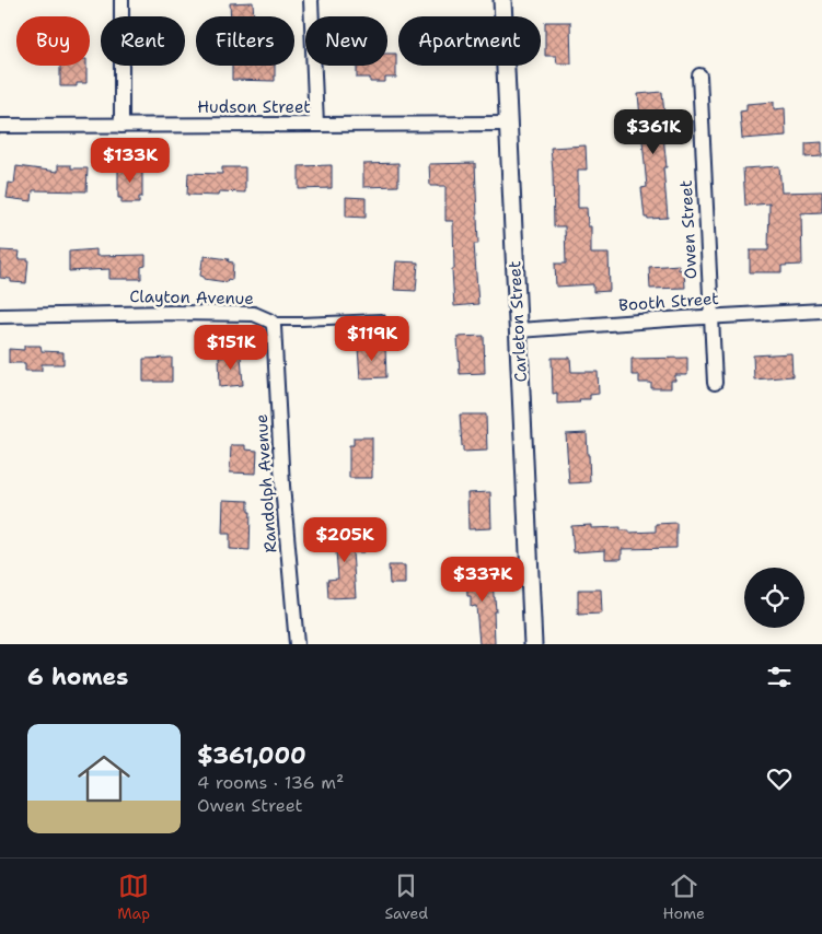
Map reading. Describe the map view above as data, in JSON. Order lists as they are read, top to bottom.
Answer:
{
  "streets": {
    "street": [
      "Hudson Street",
      "Owen Street",
      "Clayton Avenue",
      "Booth Street",
      "Carleton Street",
      "Randolph Avenue"
    ]
  },
  "crossings": [
    ["Hudson Street", "Carleton Street"],
    ["Owen Street", "Booth Street"],
    ["Clayton Avenue", "Randolph Avenue"],
    ["Booth Street", "Carleton Street"]
  ],
  "page": {
    "chip": [
      "Buy",
      "Rent",
      "Filters",
      "New",
      "Apartment"
    ],
    "price": [
      "$361K",
      "$133K",
      "$119K",
      "$151K",
      "$205K",
      "$337K"
    ],
    "heading": "6 homes",
    "list": [
      {
        "name": "$361,000",
        "note": "4 rooms · 136 m² · Owen Street"
      }
    ],
    "tabs": ["Map", "Saved", "Home"]
  }
}
